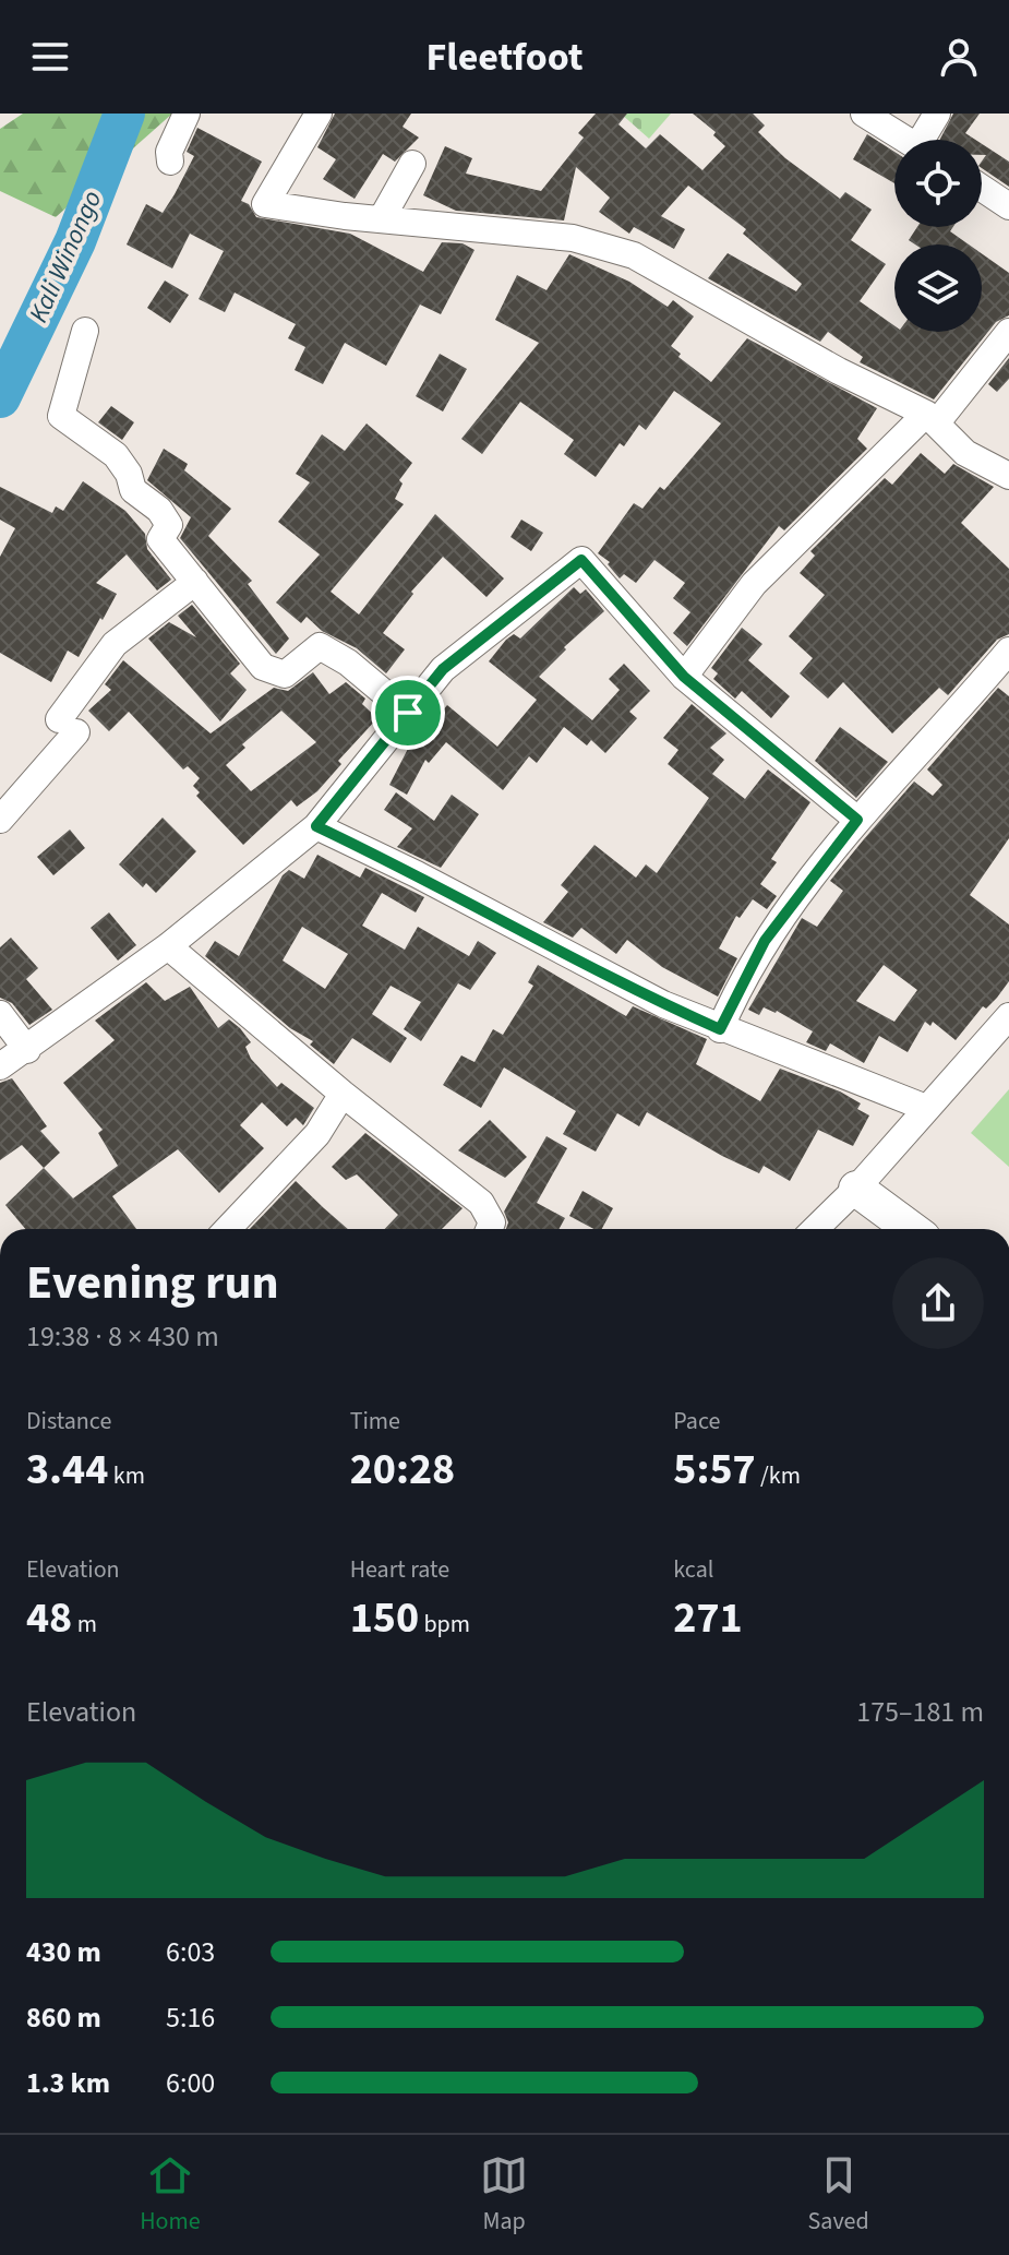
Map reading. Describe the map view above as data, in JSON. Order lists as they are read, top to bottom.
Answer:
{
  "water": ["Kali Winongo"],
  "page": {
    "header": "Fleetfoot",
    "heading": ["Evening run", "19:38 · 8 × 430 m"],
    "stats": [
      ["Distance", "3.44 km"],
      ["Time", "20:28"],
      ["Pace", "5:57 /km"],
      ["Elevation", "48 m"],
      ["Heart rate", "150 bpm"],
      ["kcal", "271"]
    ],
    "chart": ["Elevation", "175–181 m"],
    "list": [
      {
        "name": "430 m",
        "note": "6:03"
      },
      {
        "name": "860 m",
        "note": "5:16"
      },
      {
        "name": "1.3 km",
        "note": "6:00"
      }
    ],
    "tabs": ["Home", "Map", "Saved"]
  }
}
